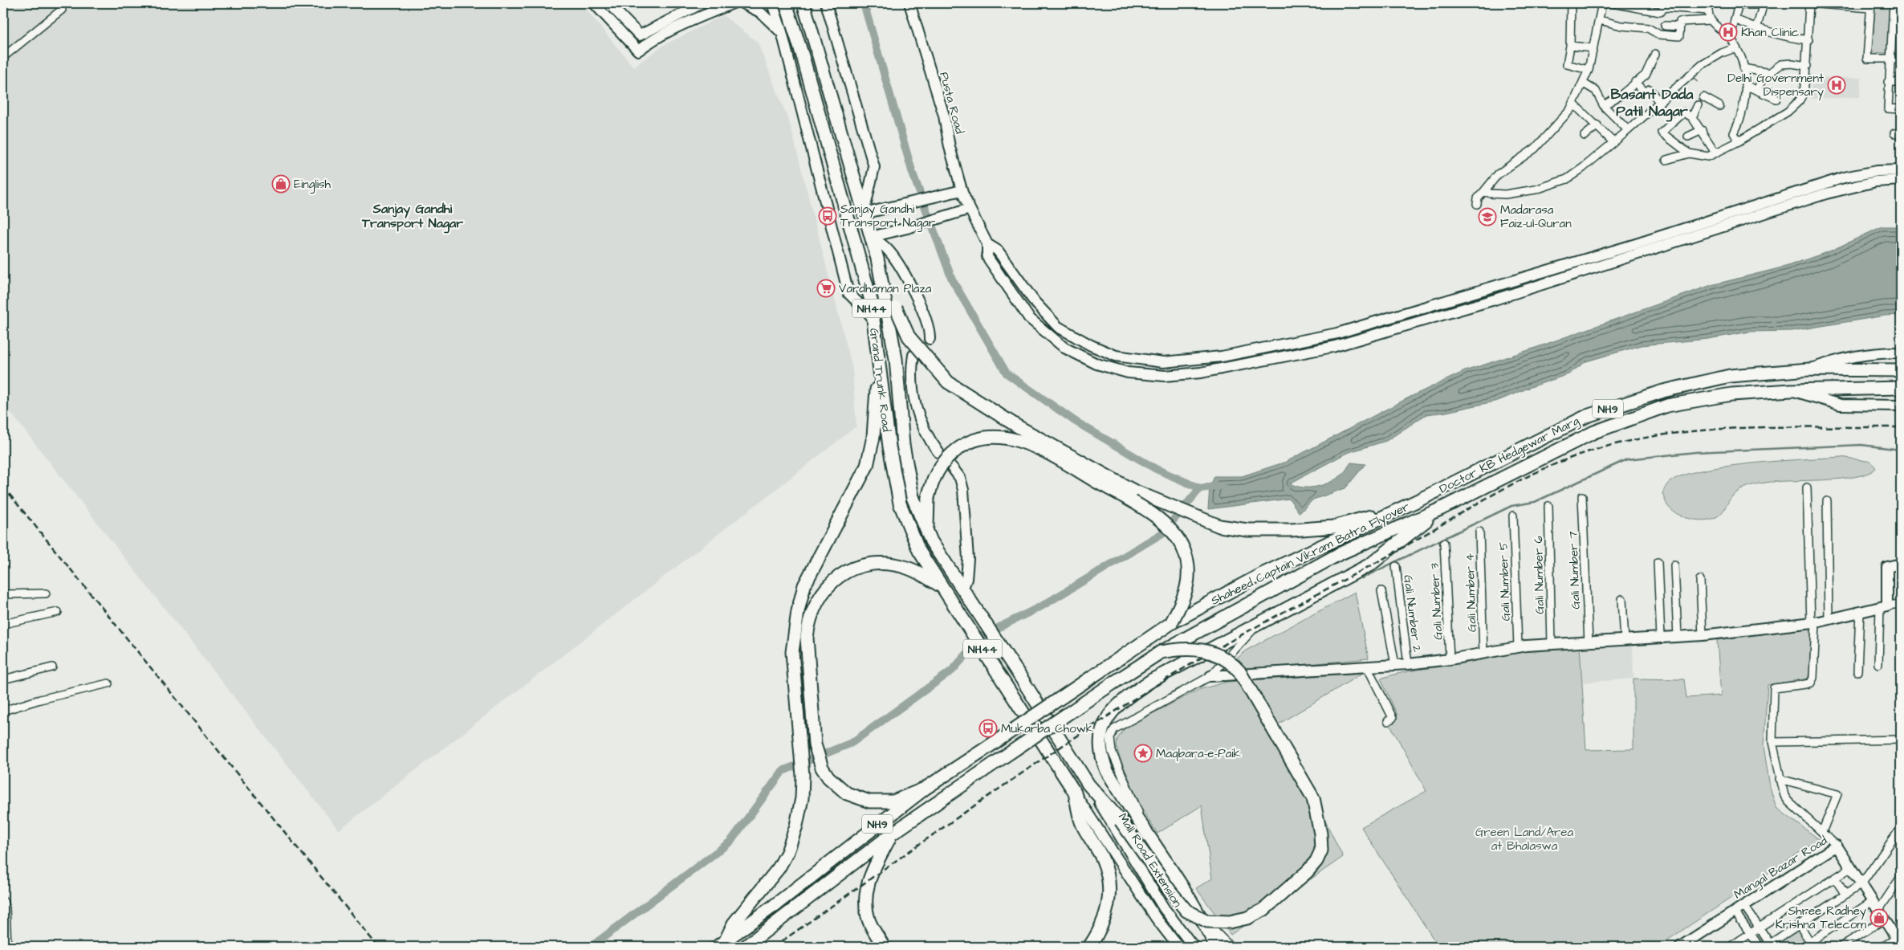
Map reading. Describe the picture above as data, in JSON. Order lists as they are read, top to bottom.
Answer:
{
  "streets": {
    "highway": [
      "NH44",
      "Grand Trunk Road",
      "NH9",
      "Doctor KB Hedgewar Marg",
      "Shaheed Captain Vikram Batra Flyover"
    ],
    "main road": ["Pusta Road", "Mall Road Extension", "Mangal Bazar Road"],
    "street": [
      "Gali Number 7",
      "Gali Number 6",
      "Gali Number 5",
      "Gali Number 4",
      "Gali Number 3",
      "Gali Number 2"
    ]
  },
  "crossings": [
    ["Grand Trunk Road", "Mall Road Extension"],
    ["NH9", "Doctor KB Hedgewar Marg"],
    ["Doctor KB Hedgewar Marg", "Shaheed Captain Vikram Batra Flyover"]
  ],
  "districts": ["Basant Dada Patil Nagar", "Sanjay Gandhi Transport Nagar"],
  "parks": ["Green Land/Area at Bhalaswa"],
  "places": {
    "hospital": ["Khan Clinic", "Delhi Government Dispensary"],
    "shop": ["Einglish", "Shree Radhey Krishna Telecom"],
    "bus stop": ["Sanjay Gandhi Transport Nagar", "Mukarba Chowk"],
    "school or university": ["Madarasa Faiz-ul-Quran"],
    "supermarket": ["Vardhaman Plaza"],
    "place": ["Maqbara-e-Paik"]
  }
}
